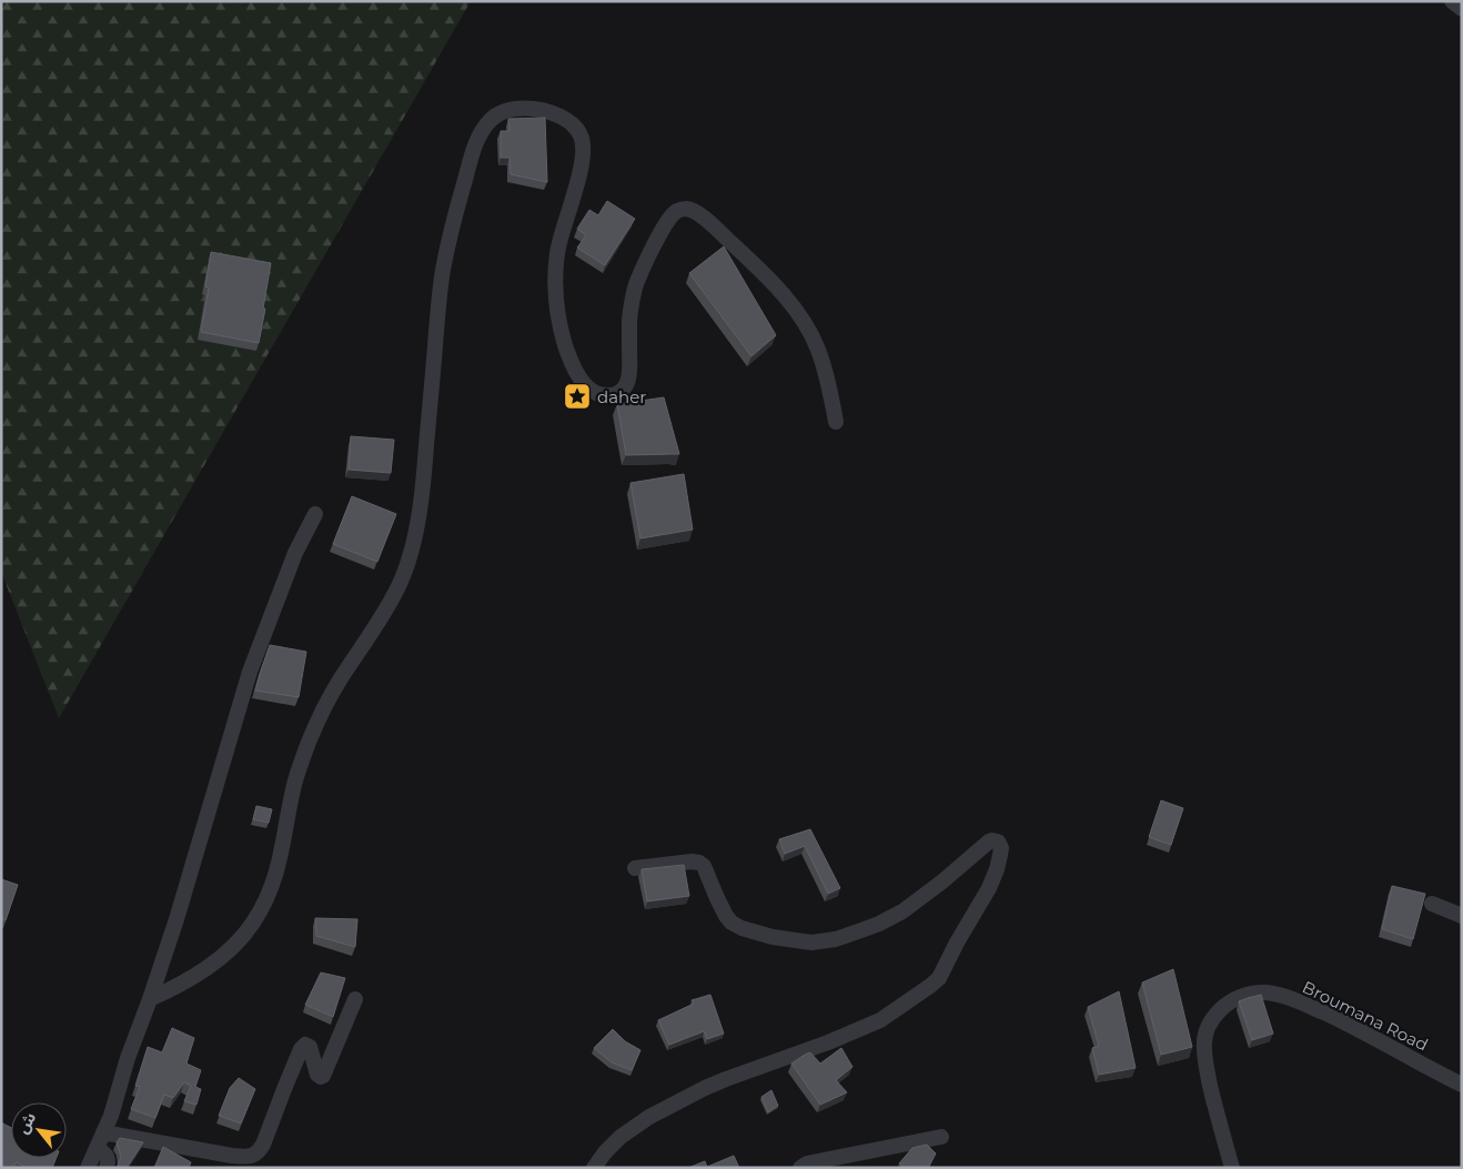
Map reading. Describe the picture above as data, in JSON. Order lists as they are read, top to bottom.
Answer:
{
  "streets": {
    "street": ["Broumana Road"]
  },
  "places": {
    "place": ["daher"]
  },
  "north": "top left"
}
